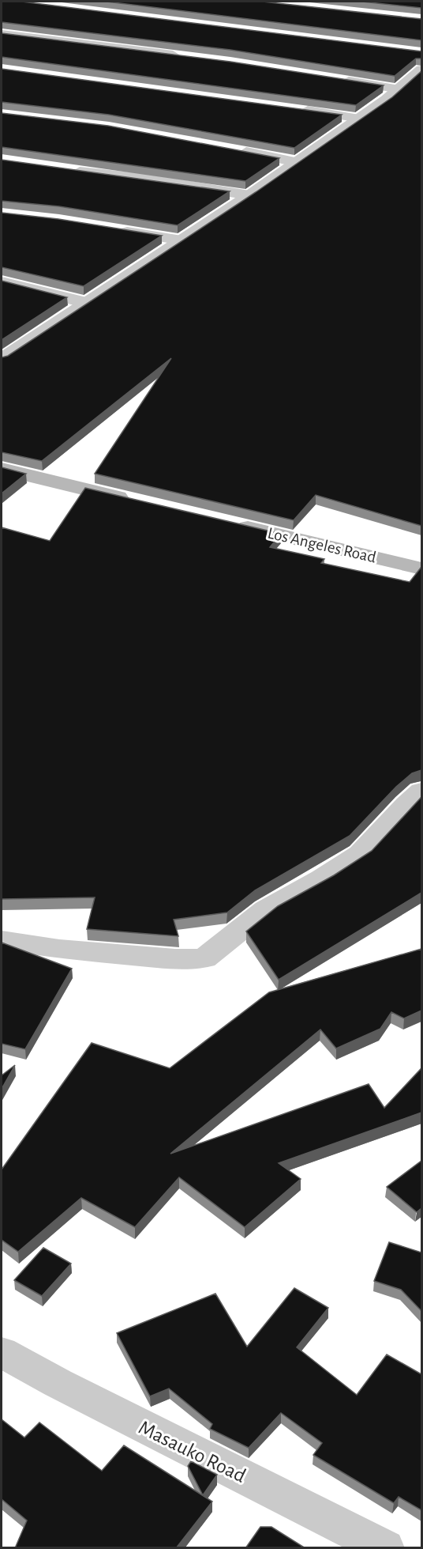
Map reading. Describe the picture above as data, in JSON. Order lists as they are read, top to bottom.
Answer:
{
  "streets": {
    "main road": ["Los Angeles Road"],
    "street": ["Masauko Road"]
  }
}
